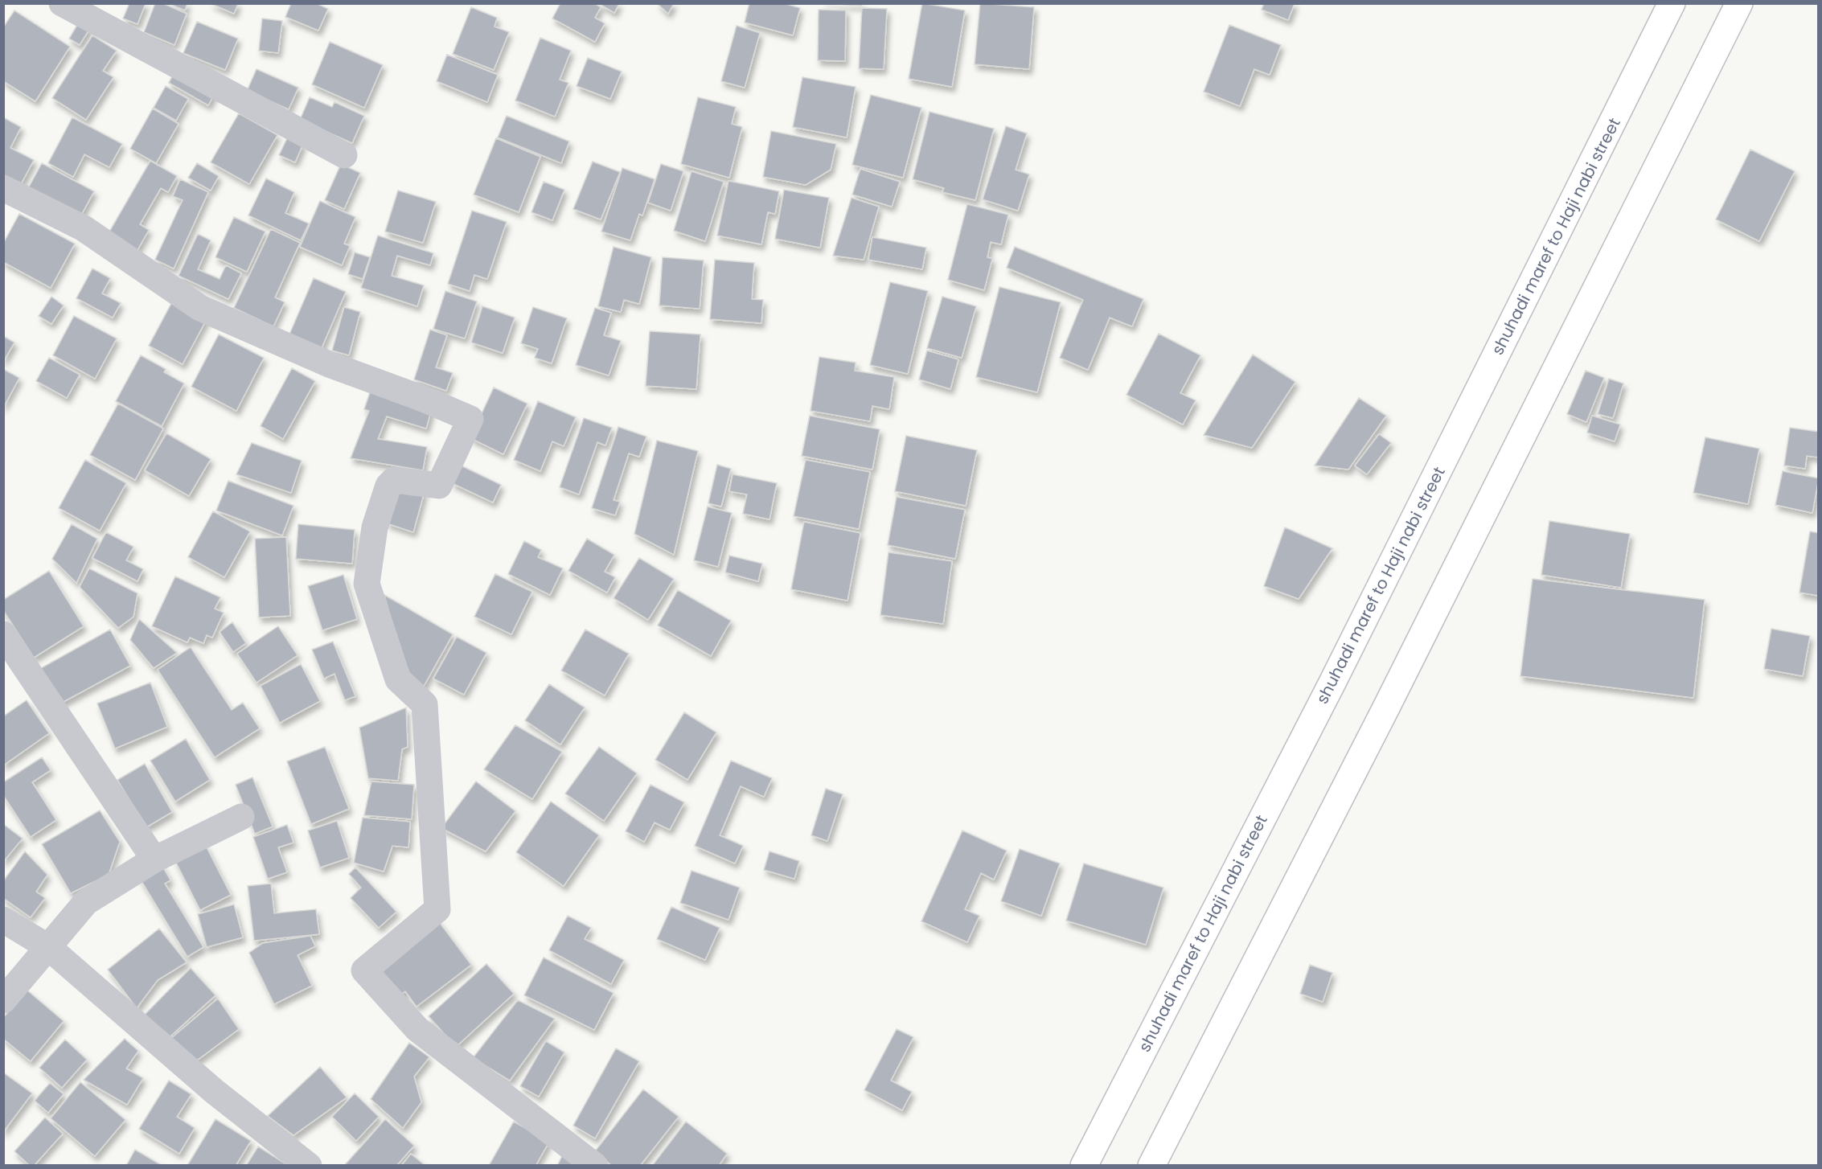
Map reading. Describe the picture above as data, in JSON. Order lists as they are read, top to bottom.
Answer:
{
  "streets": {
    "main road": ["shuhadi maref to Haji nabi street"]
  }
}
